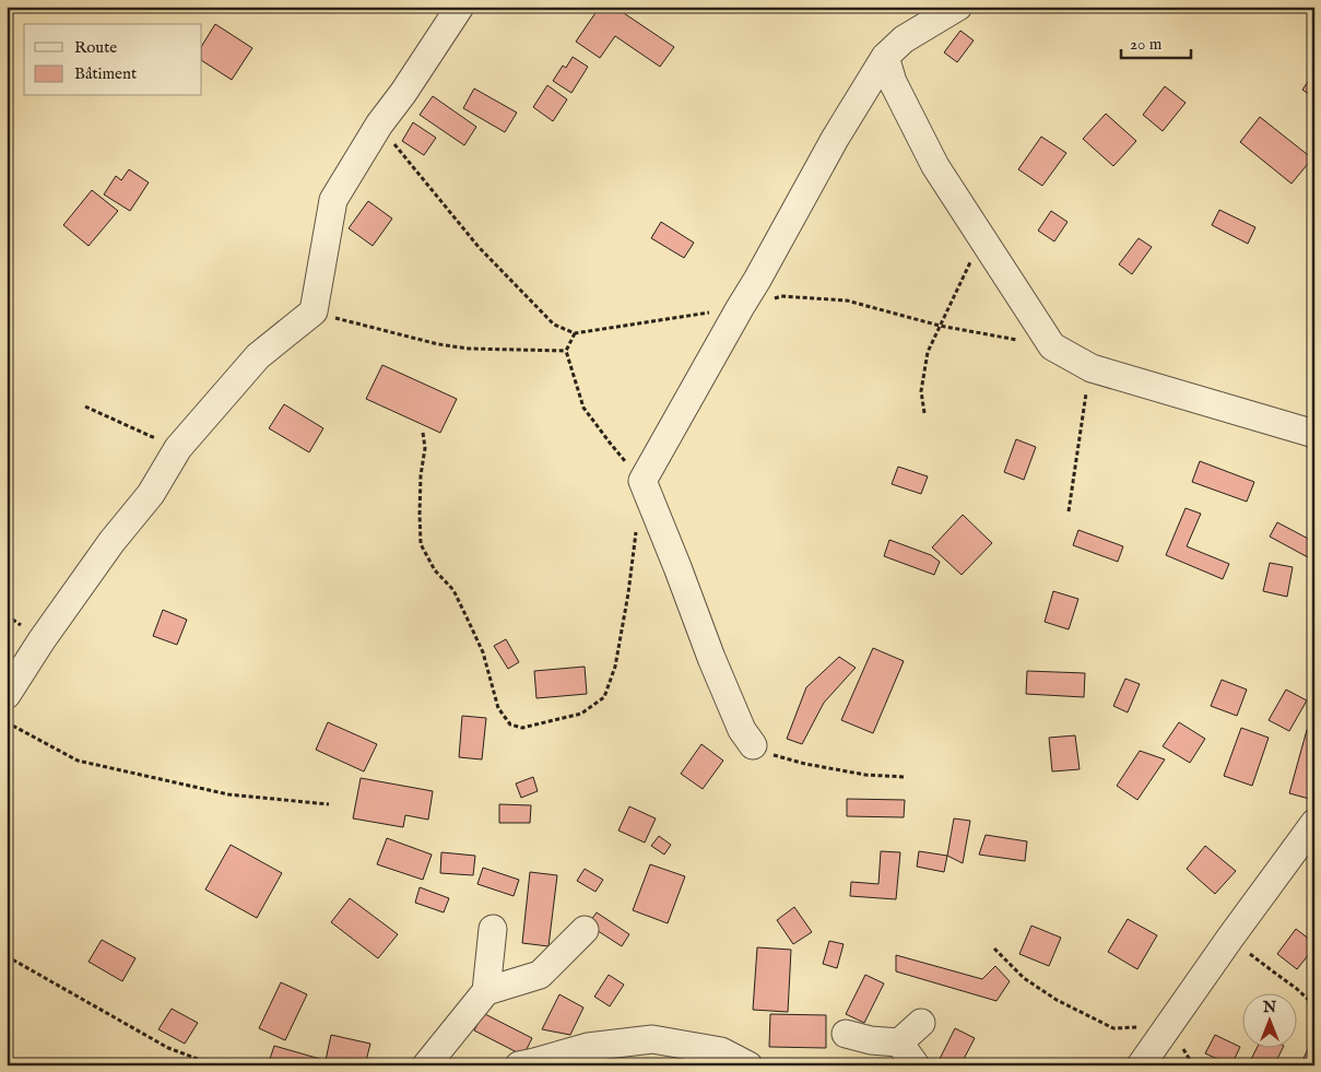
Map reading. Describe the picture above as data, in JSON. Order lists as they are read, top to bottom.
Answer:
{
  "legend": ["Route", "Bâtiment"],
  "scale_bar": "20 m",
  "north": "top"
}
